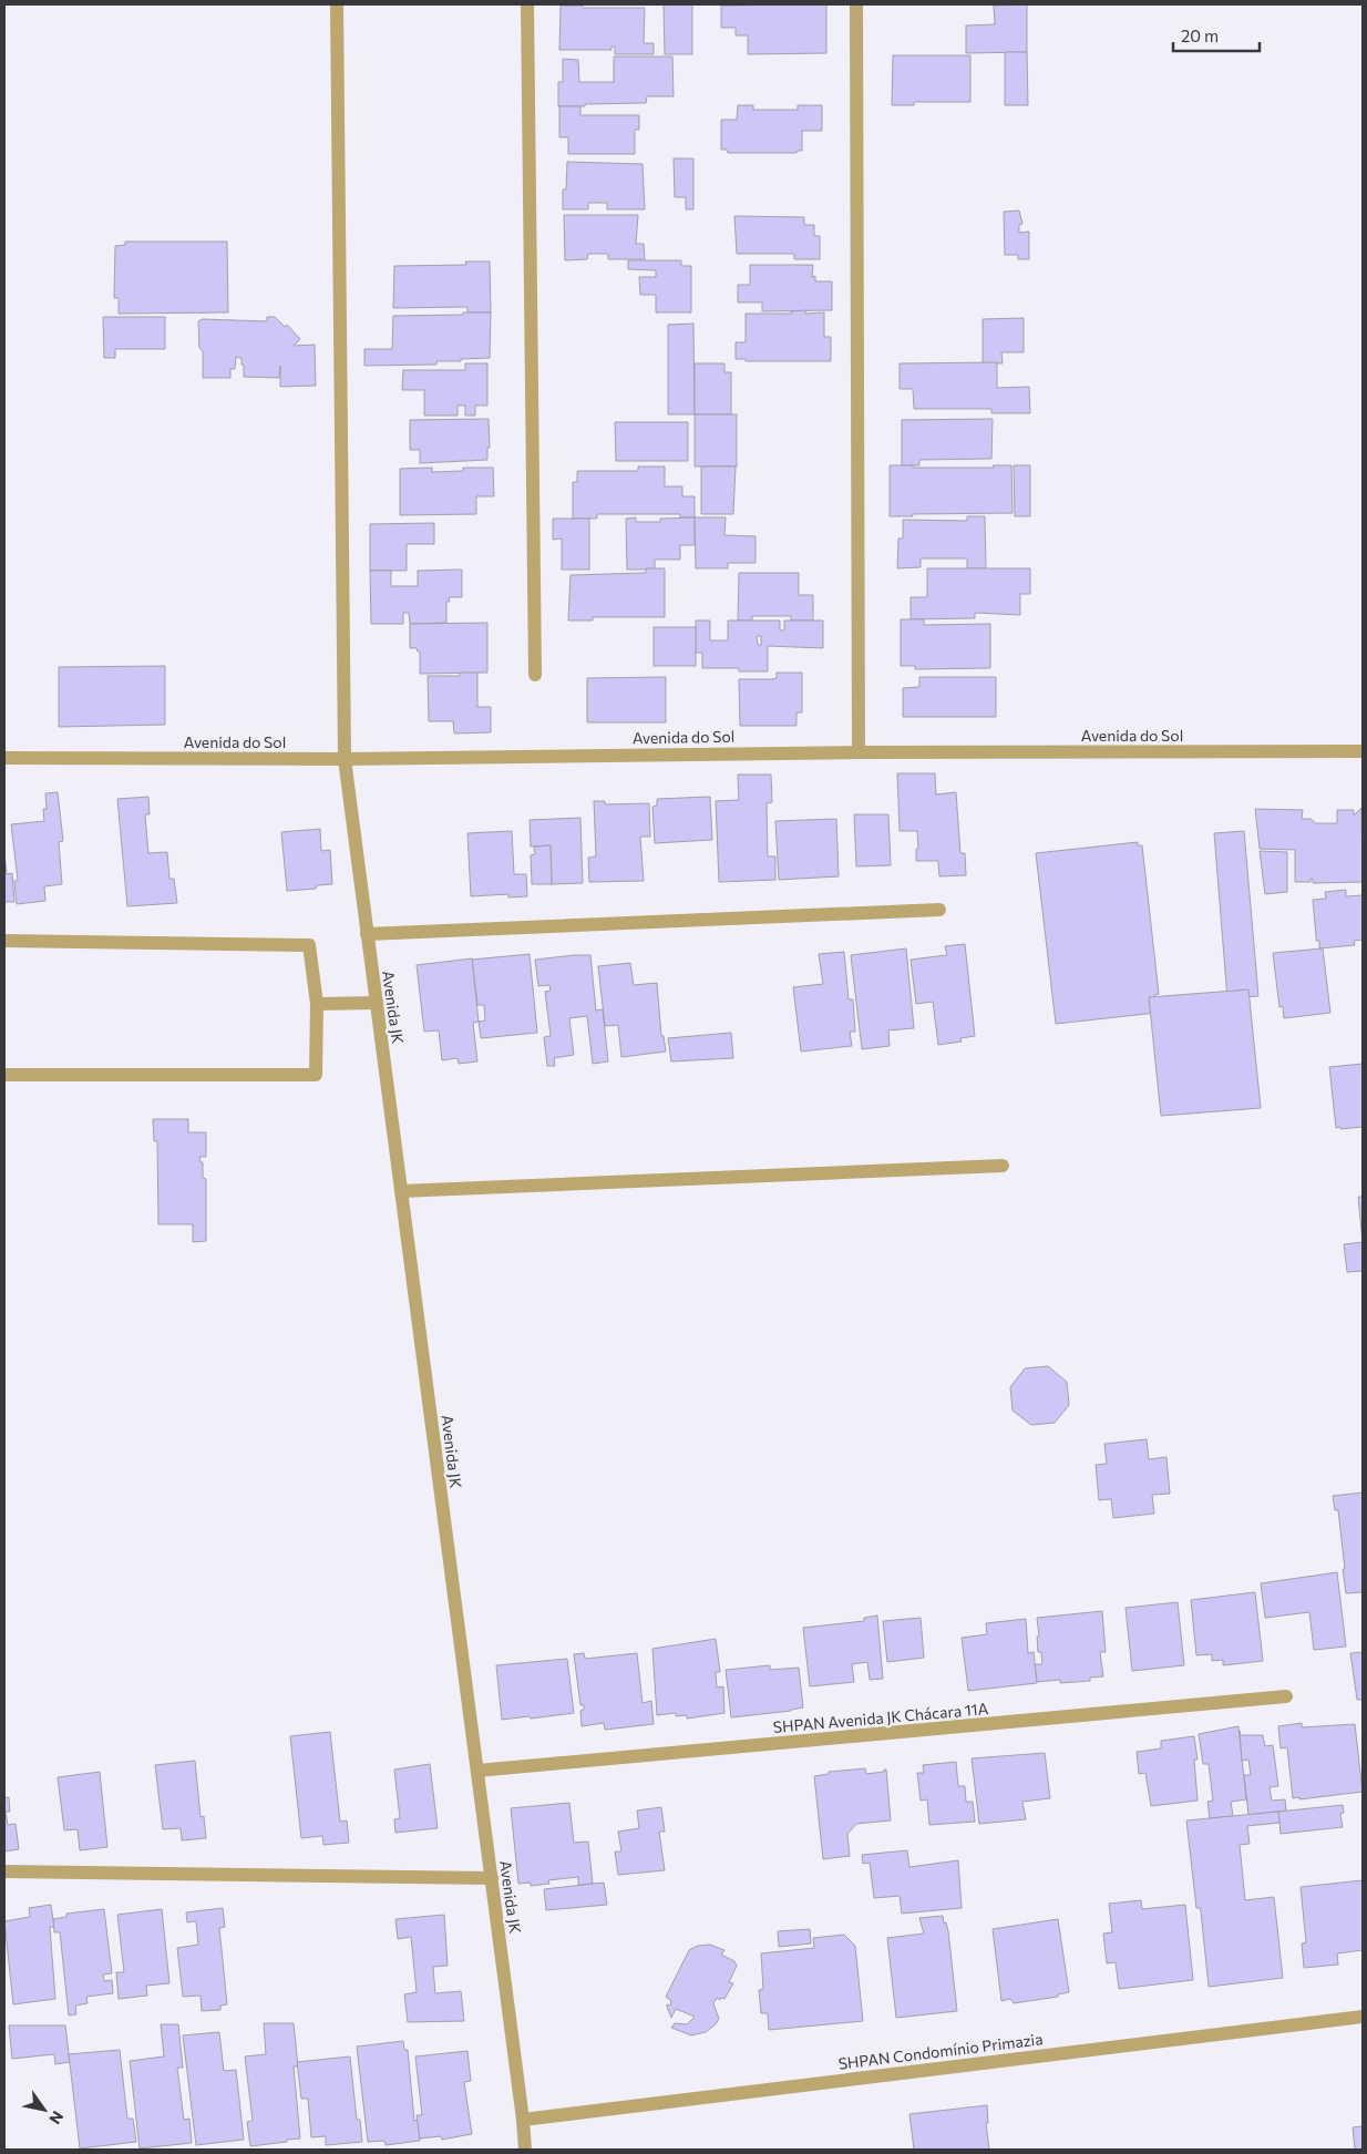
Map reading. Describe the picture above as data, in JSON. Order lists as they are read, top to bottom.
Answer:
{
  "streets": {
    "street": [
      "Avenida do Sol",
      "Avenida JK",
      "SHPAN Avenida JK Chácara 11A",
      "SHPAN Condomínio Primazia"
    ]
  },
  "crossings": [
    ["Avenida do Sol", "Avenida JK"],
    ["Avenida JK", "SHPAN Avenida JK Chácara 11A"],
    ["Avenida JK", "SHPAN Condomínio Primazia"]
  ],
  "scale_bar": "20 m",
  "north": "bottom right"
}
